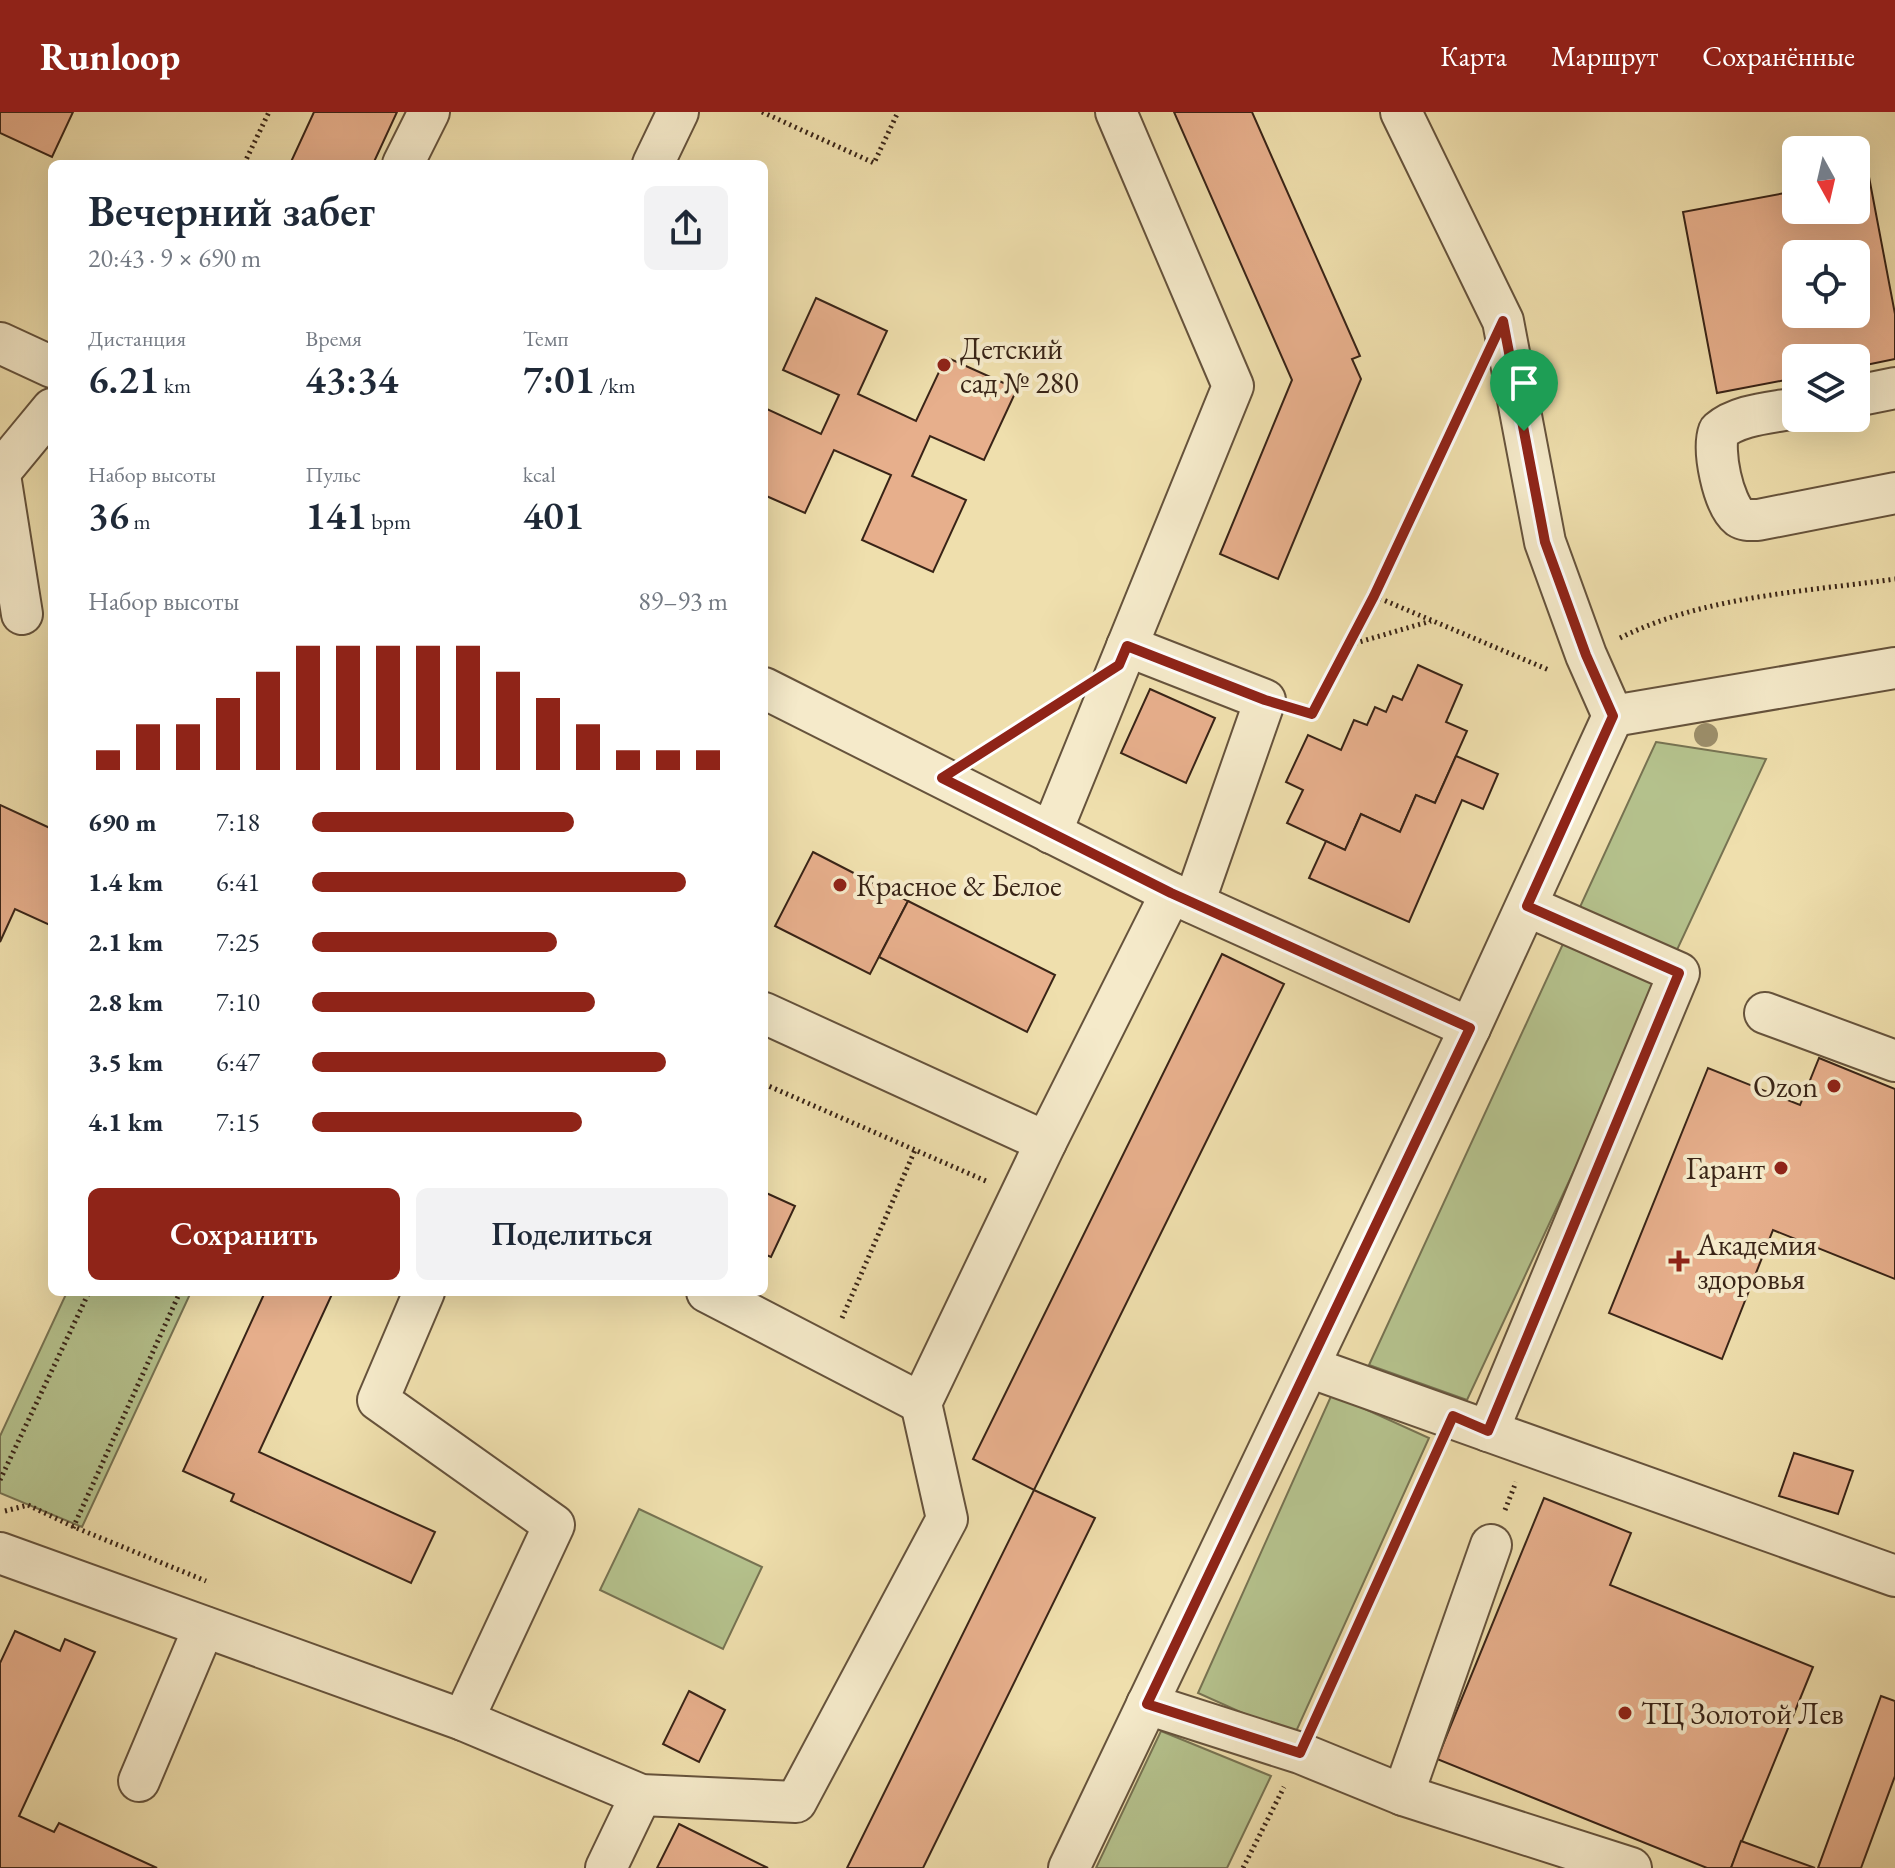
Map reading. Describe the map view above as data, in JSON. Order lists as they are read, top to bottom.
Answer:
{
  "places": {
    "other": [
      "Детский сад № 280",
      "Красное & Белое",
      "Ozon",
      "Гарант",
      "ТЦ Золотой Лев"
    ],
    "health": ["Академия здоровья"]
  },
  "north": "bottom",
  "page": {
    "header": "Runloop",
    "nav": ["Карта", "Маршрут", "Сохранённые"],
    "heading": ["Вечерний забег", "20:43 · 9 × 690 m"],
    "stats": [
      ["Дистанция", "6.21 km"],
      ["Время", "43:34"],
      ["Темп", "7:01 /km"],
      ["Набор высоты", "36 m"],
      ["Пульс", "141 bpm"],
      ["kcal", "401"]
    ],
    "chart": ["Набор высоты", "89–93 m"],
    "list": [
      {
        "name": "690 m",
        "note": "7:18"
      },
      {
        "name": "1.4 km",
        "note": "6:41"
      },
      {
        "name": "2.1 km",
        "note": "7:25"
      },
      {
        "name": "2.8 km",
        "note": "7:10"
      },
      {
        "name": "3.5 km",
        "note": "6:47"
      },
      {
        "name": "4.1 km",
        "note": "7:15"
      }
    ],
    "buttons": ["Сохранить", "Поделиться"]
  }
}
